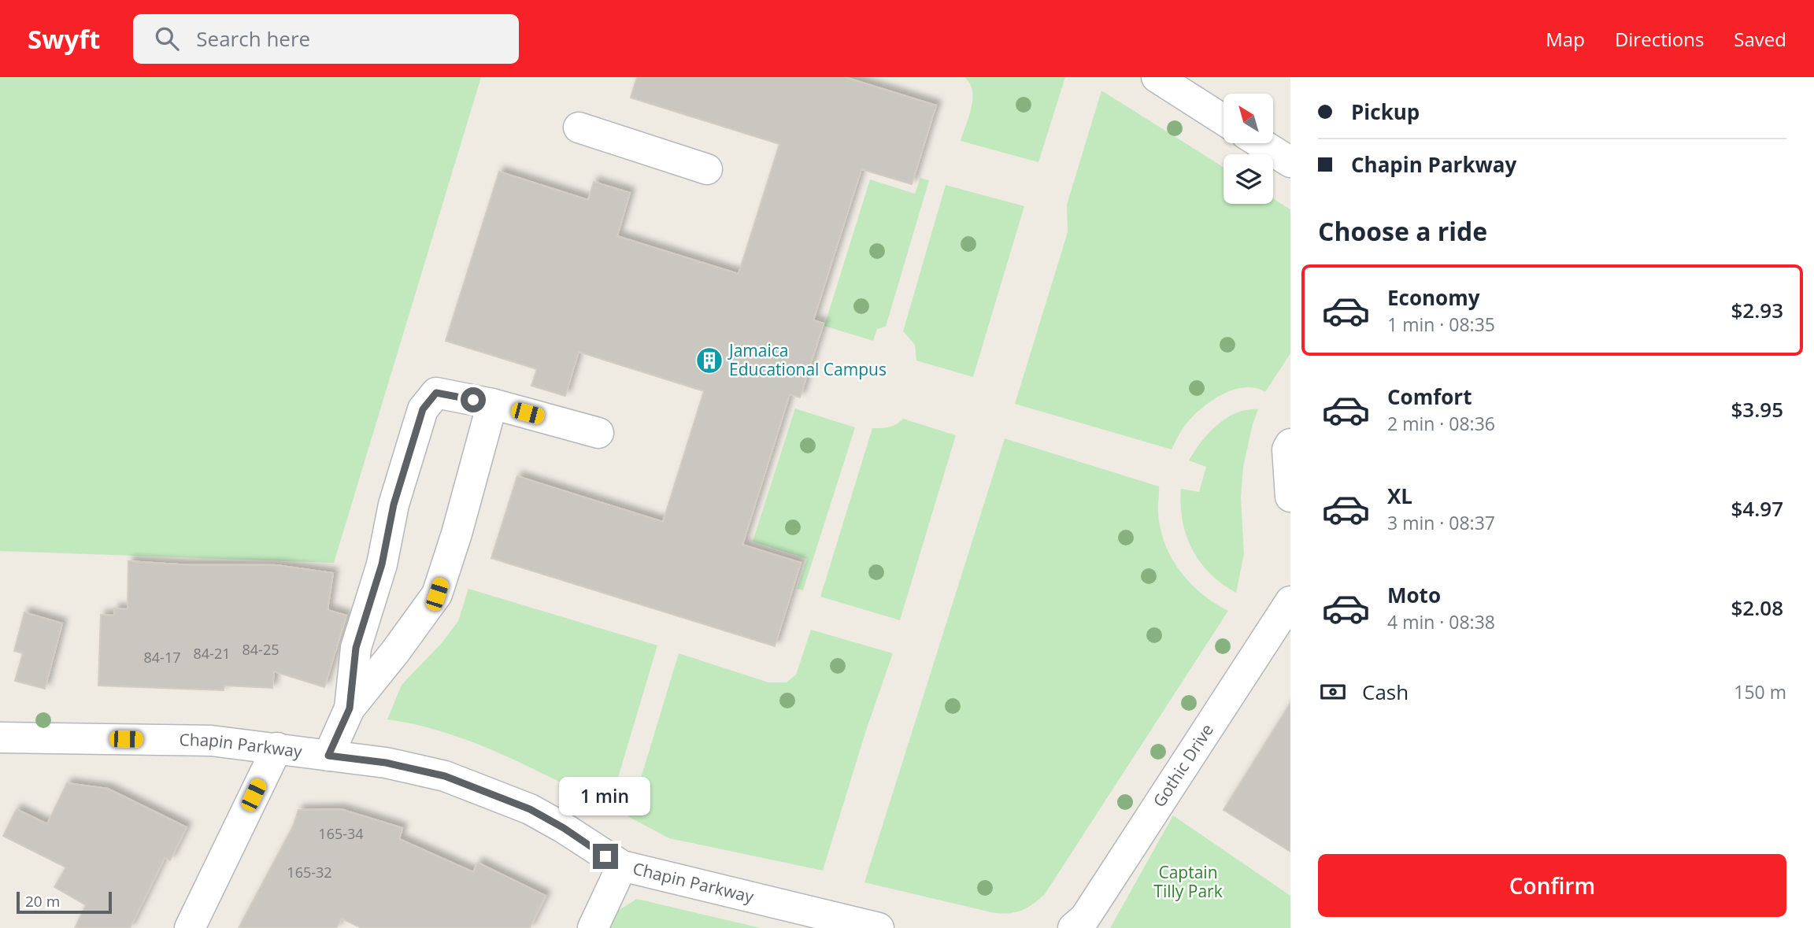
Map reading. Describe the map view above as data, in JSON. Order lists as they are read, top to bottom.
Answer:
{
  "streets": {
    "street": ["Chapin Parkway", "Gothic Drive"]
  },
  "parks": ["Captain Tilly Park"],
  "places": {
    "building": ["Jamaica Educational Campus"]
  },
  "house_numbers": [
    "84-25",
    "84-21",
    "84-17",
    "165-34",
    "165-32"
  ],
  "scale_bar": "20 m",
  "north": "top left",
  "page": {
    "header": "Swyft",
    "search": "Search here",
    "nav": ["Map", "Directions", "Saved"],
    "banner": ["Pickup", "Chapin Parkway"],
    "heading": "Choose a ride",
    "list": [
      {
        "name": "Economy",
        "note": "1 min · 08:35",
        "value": "$2.93"
      },
      {
        "name": "Comfort",
        "note": "2 min · 08:36",
        "value": "$3.95"
      },
      {
        "name": "XL",
        "note": "3 min · 08:37",
        "value": "$4.97"
      },
      {
        "name": "Moto",
        "note": "4 min · 08:38",
        "value": "$2.08"
      }
    ],
    "pay": ["Cash", "150 m"],
    "bubble": "1 min",
    "buttons": "Confirm",
    "scale": "20 m"
  }
}
